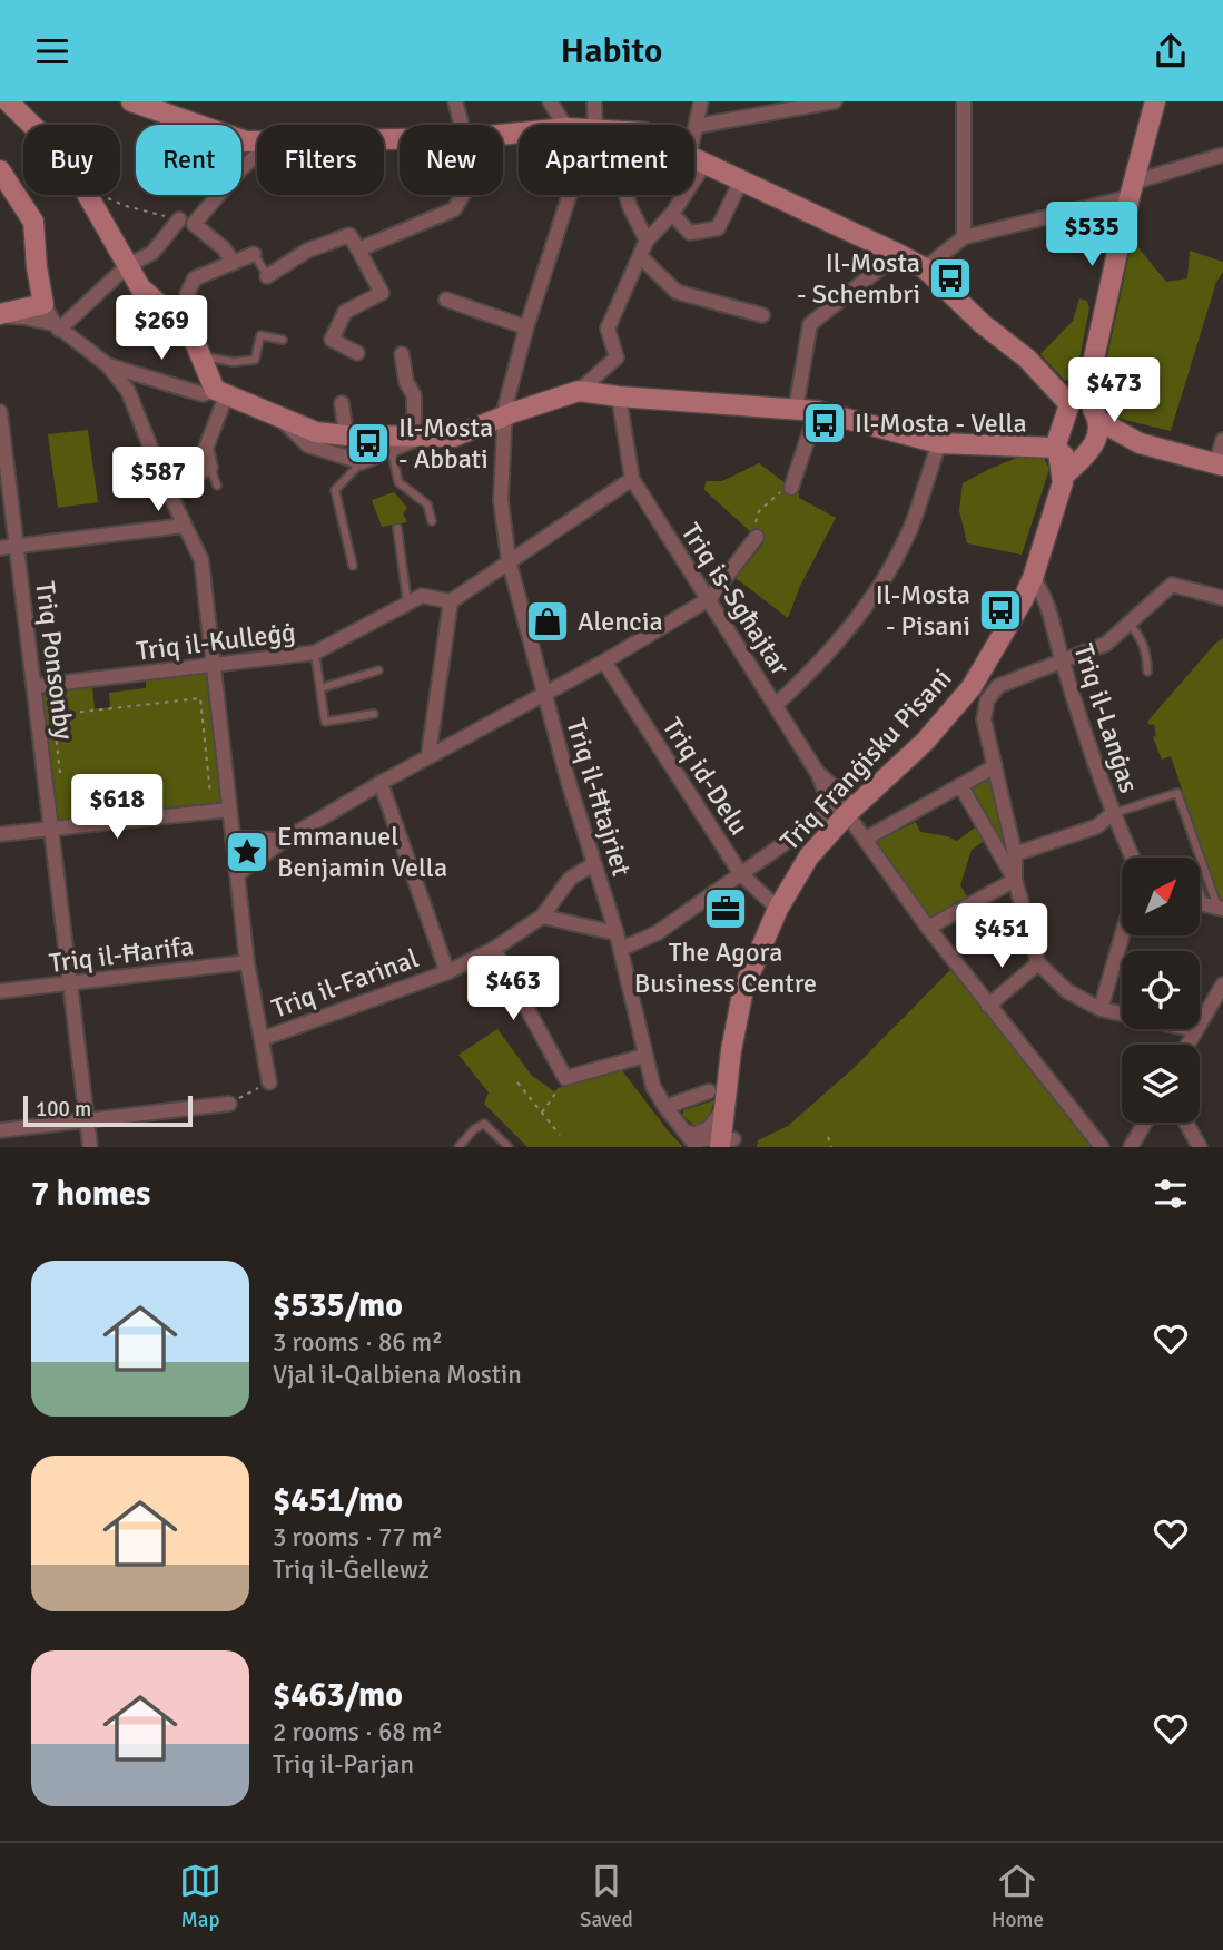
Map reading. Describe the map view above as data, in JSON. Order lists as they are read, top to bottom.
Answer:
{
  "streets": {
    "street": [
      "Triq is-Sgħajtar",
      "Triq il-Kulleġġ",
      "Triq Ponsonby",
      "Triq il-Lanġas",
      "Triq Franġisku Pisani",
      "Triq id-Delu",
      "Triq il-Ħtajriet",
      "Triq il-Ħarifa",
      "Triq il-Farinal"
    ]
  },
  "crossings": [
    ["Triq is-Sgħajtar", "Triq Franġisku Pisani"],
    ["Triq il-Kulleġġ", "Triq Ponsonby"],
    ["Triq Ponsonby", "Triq il-Ħarifa"],
    ["Triq il-Lanġas", "Triq Franġisku Pisani"],
    ["Triq Franġisku Pisani", "Triq id-Delu"],
    ["Triq il-Ħtajriet", "Triq il-Farinal"]
  ],
  "places": {
    "bus stop": [
      "Il-Mosta - Schembri",
      "Il-Mosta - Vella",
      "Il-Mosta - Abbati",
      "Il-Mosta - Pisani"
    ],
    "shop": ["Alencia"],
    "place": ["Emmanuel Benjamin Vella"],
    "office": ["The Agora Business Centre"]
  },
  "scale_bar": "100 m",
  "north": "top right",
  "page": {
    "header": "Habito",
    "chip": [
      "Buy",
      "Rent",
      "Filters",
      "New",
      "Apartment"
    ],
    "price": [
      "$535",
      "$269",
      "$473",
      "$587",
      "$618",
      "$451",
      "$463"
    ],
    "scale": "100 m",
    "heading": "7 homes",
    "list": [
      {
        "name": "$535/mo",
        "note": "3 rooms · 86 m² · Vjal il-Qalbiena Mostin"
      },
      {
        "name": "$451/mo",
        "note": "3 rooms · 77 m² · Triq il-Ġellewż"
      },
      {
        "name": "$463/mo",
        "note": "2 rooms · 68 m² · Triq il-Parjan"
      }
    ],
    "tabs": ["Map", "Saved", "Home"]
  }
}
